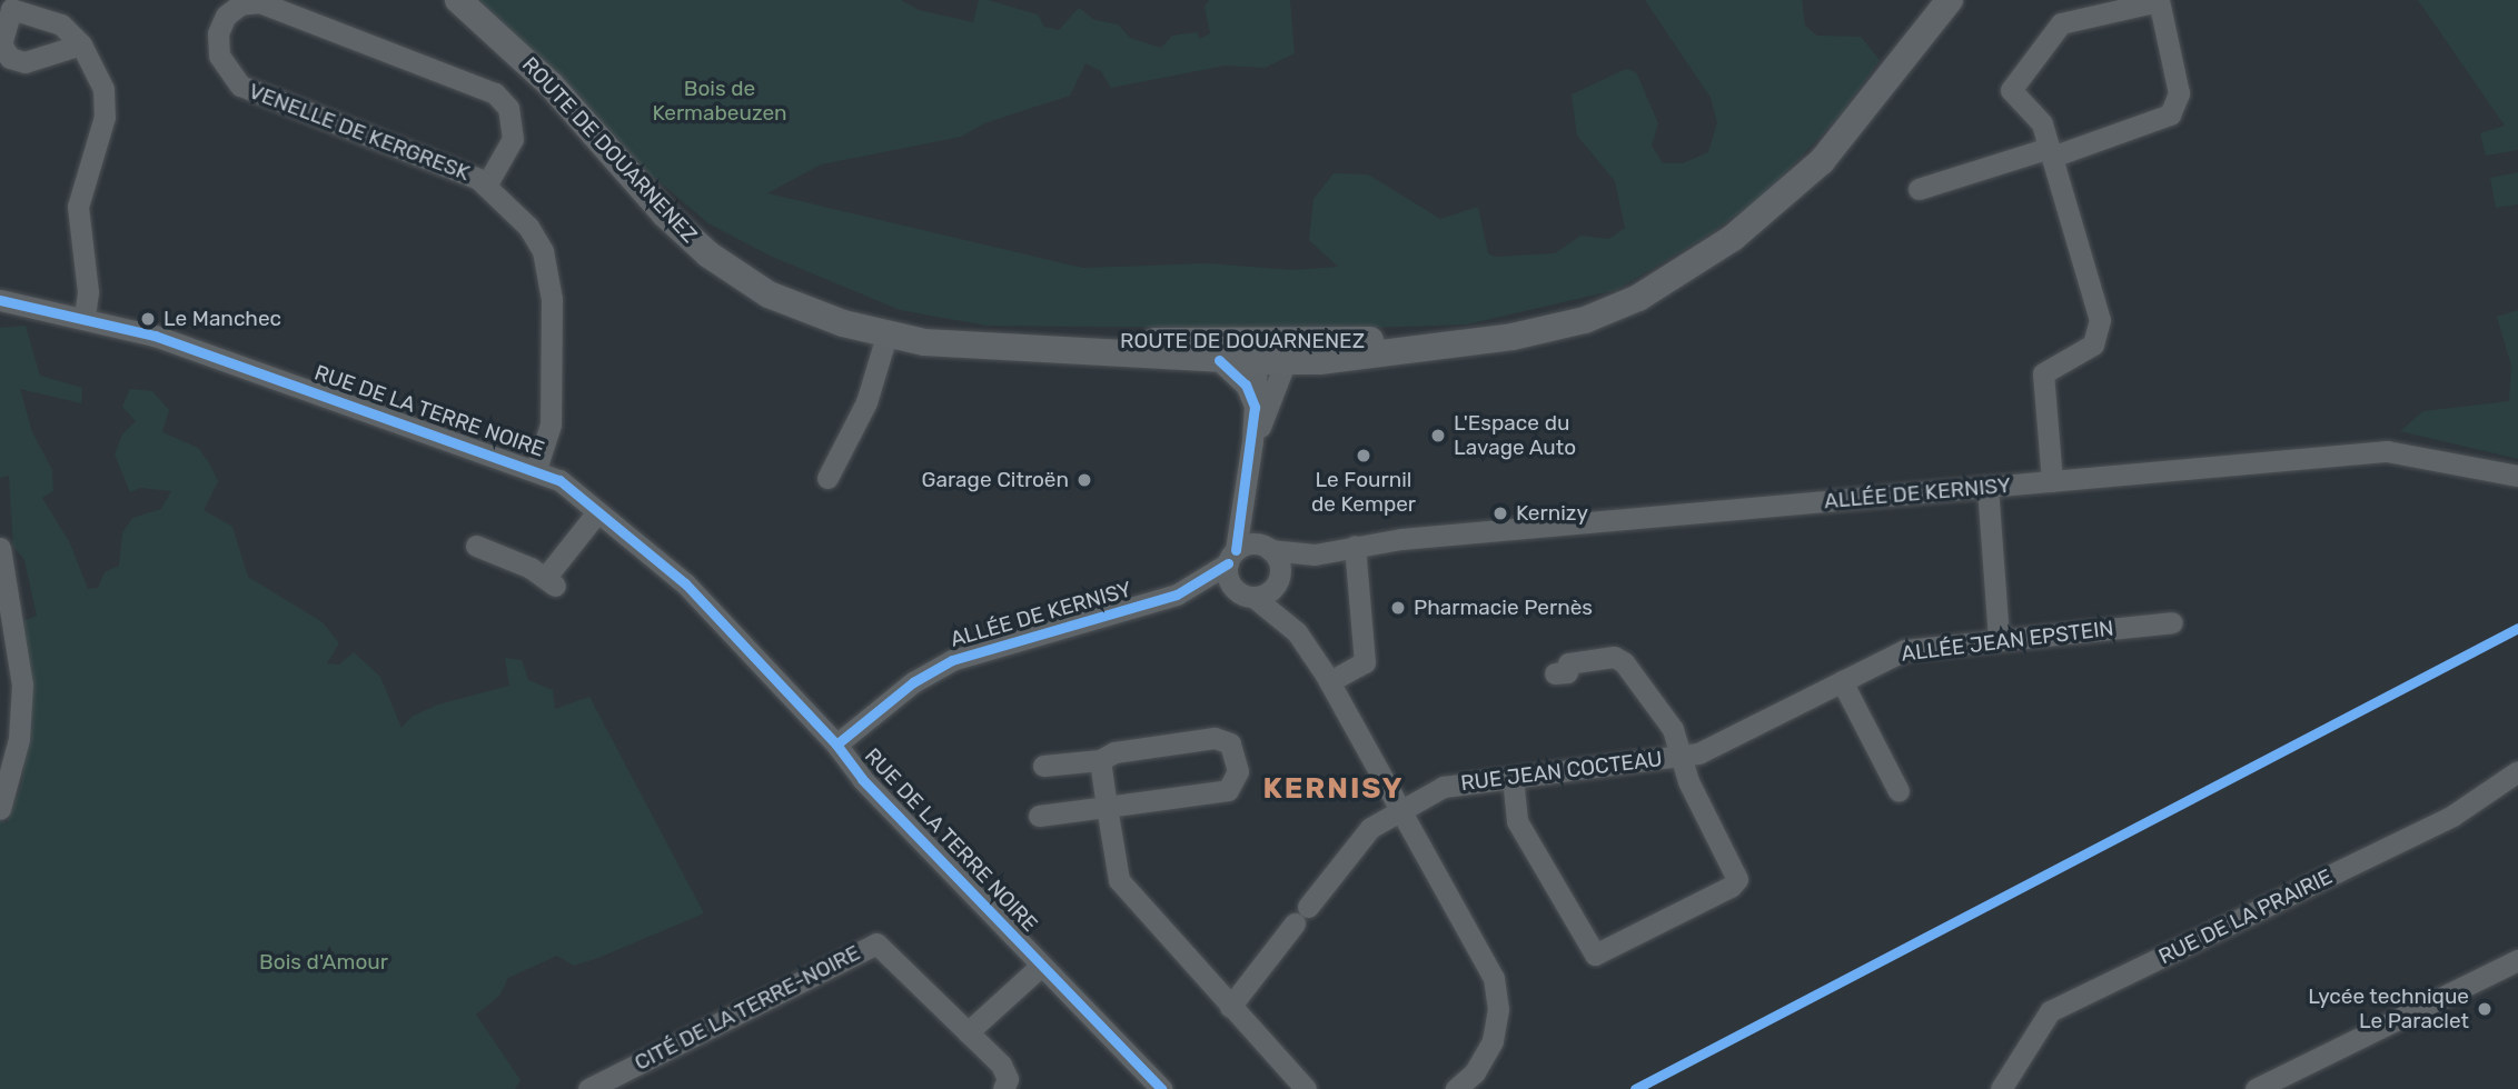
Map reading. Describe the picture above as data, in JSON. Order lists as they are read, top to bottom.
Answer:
{
  "streets": {
    "main road": ["ROUTE DE DOUARNENEZ"],
    "street": [
      "VENELLE DE KERGRESK",
      "RUE DE LA TERRE NOIRE",
      "ALLÉE DE KERNISY",
      "ALLÉE JEAN EPSTEIN",
      "RUE JEAN COCTEAU",
      "RUE DE LA PRAIRIE",
      "CITÉ DE LA TERRE-NOIRE"
    ]
  },
  "crossings": [
    ["VENELLE DE KERGRESK", "RUE DE LA TERRE NOIRE"],
    ["RUE DE LA TERRE NOIRE", "ALLÉE DE KERNISY"],
    ["ALLÉE JEAN EPSTEIN", "RUE JEAN COCTEAU"]
  ],
  "districts": ["KERNISY"],
  "parks": ["Bois de Kermabeuzen", "Bois d'Amour"],
  "places": [
    "Le Manchec",
    "L'Espace du Lavage Auto",
    "Le Fournil de Kemper",
    "Garage Citroën",
    "Kernizy",
    "Pharmacie Pernès",
    "Lycée technique Le Paraclet"
  ]
}
